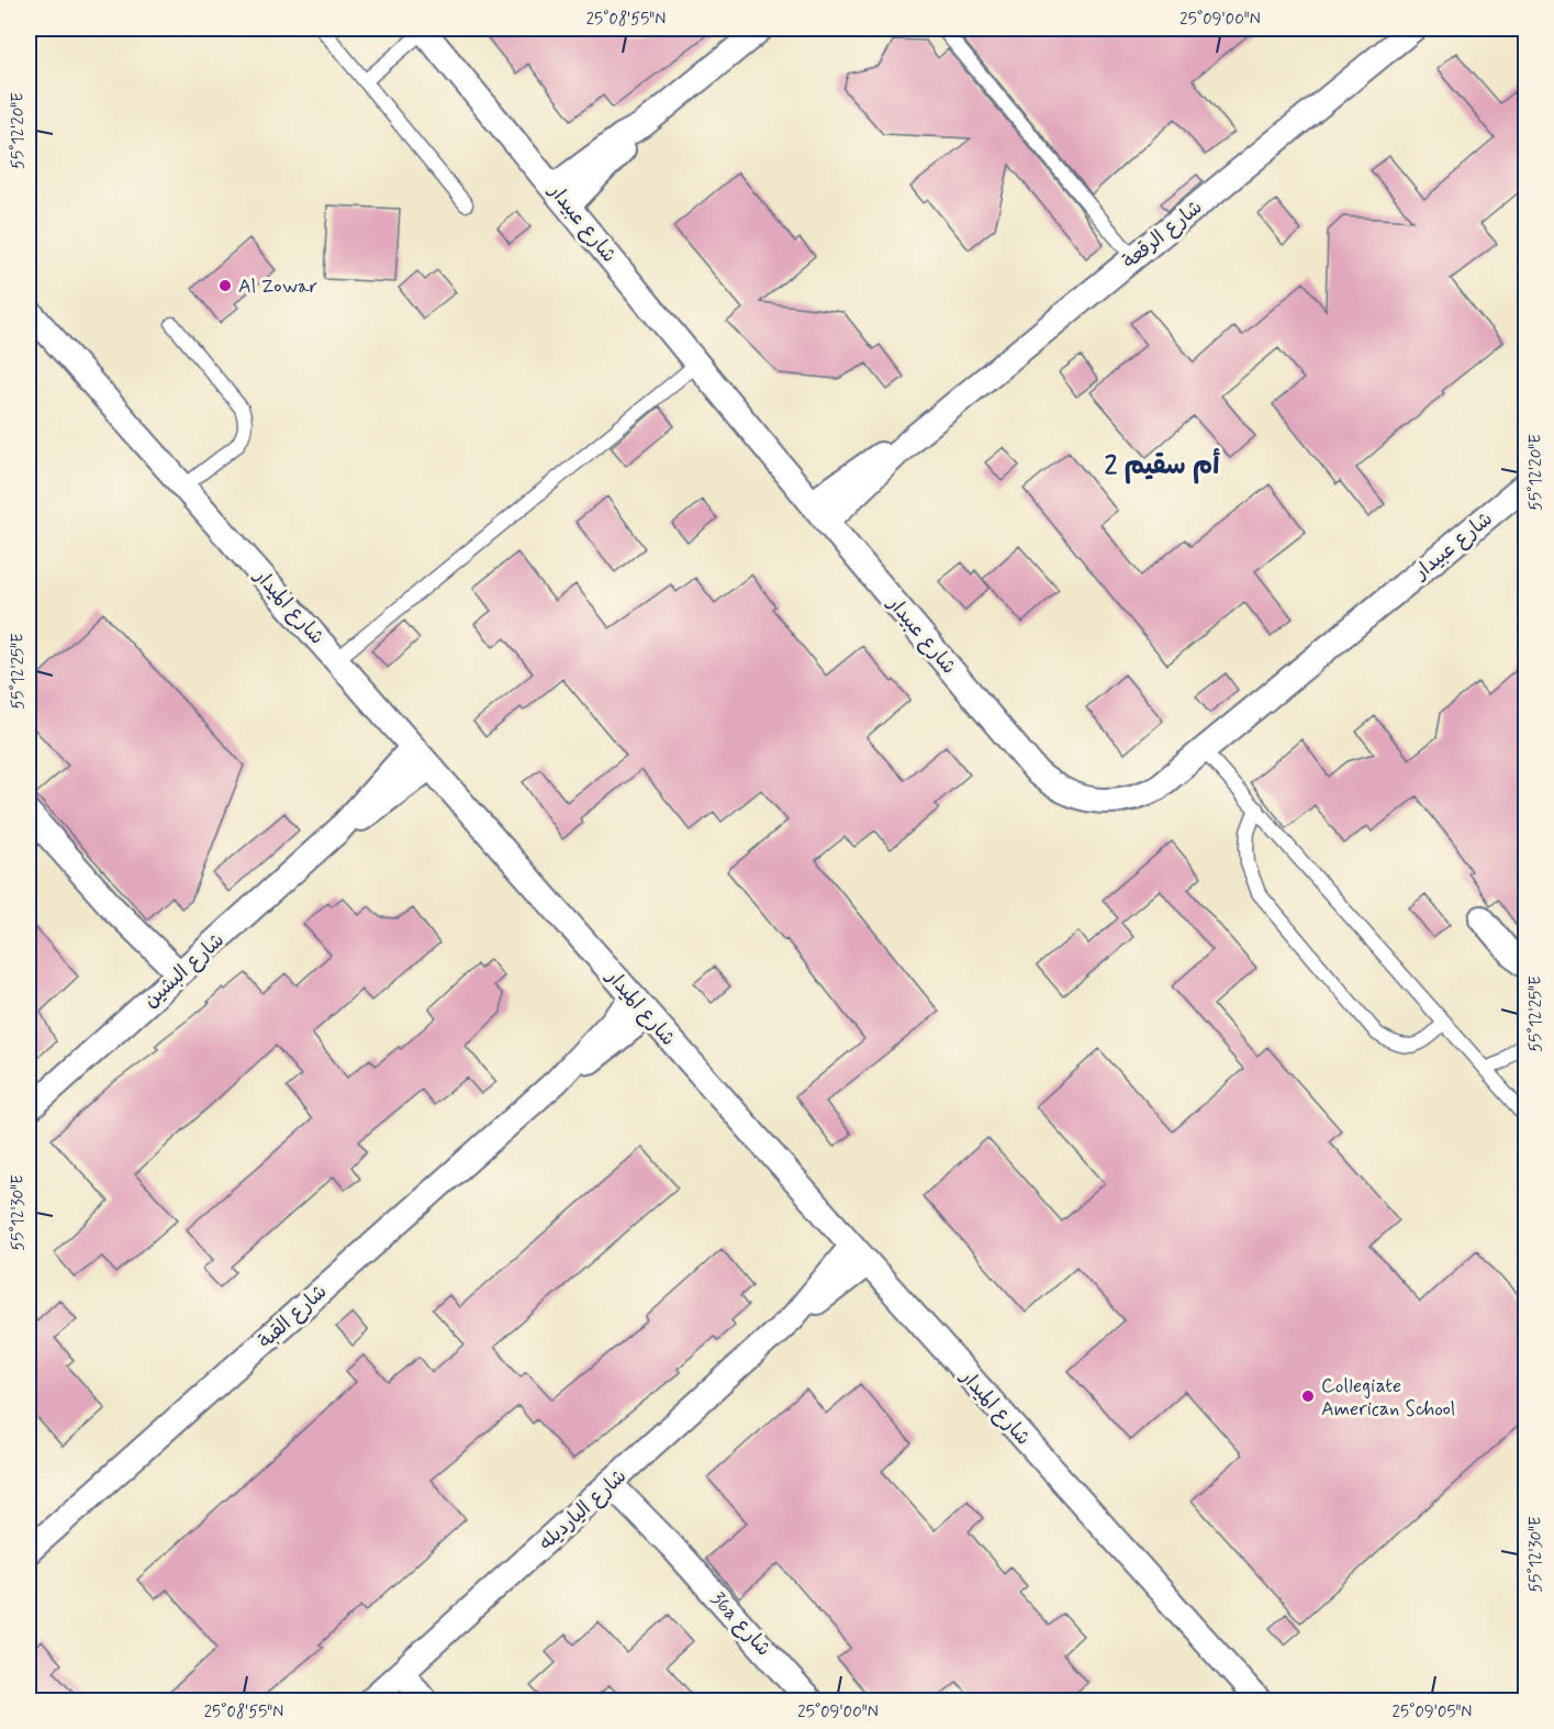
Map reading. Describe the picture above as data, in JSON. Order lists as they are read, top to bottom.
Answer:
{
  "streets": {
    "street": [
      "شارع عبيدار",
      "شارع الرقعة",
      "شارع الميدار",
      "شارع البشين",
      "شارع القبة",
      "شارع اليارديله",
      "36a شارع"
    ]
  },
  "crossings": [
    ["شارع عبيدار", "شارع الرقعة"],
    ["شارع الميدار", "شارع البشين"],
    ["شارع الميدار", "شارع القبة"],
    ["شارع الميدار", "شارع اليارديله"],
    ["شارع اليارديله", "36a شارع"]
  ],
  "districts": ["أم سقيم 2"],
  "places": ["Al Zowar", "Collegiate American School"],
  "coordinates": [
    "25°08'55\"N",
    "25°09'00\"N",
    "55°12'20\"E",
    "55°12'25\"E",
    "55°12'30\"E",
    "25°09'05\"N"
  ]
}
